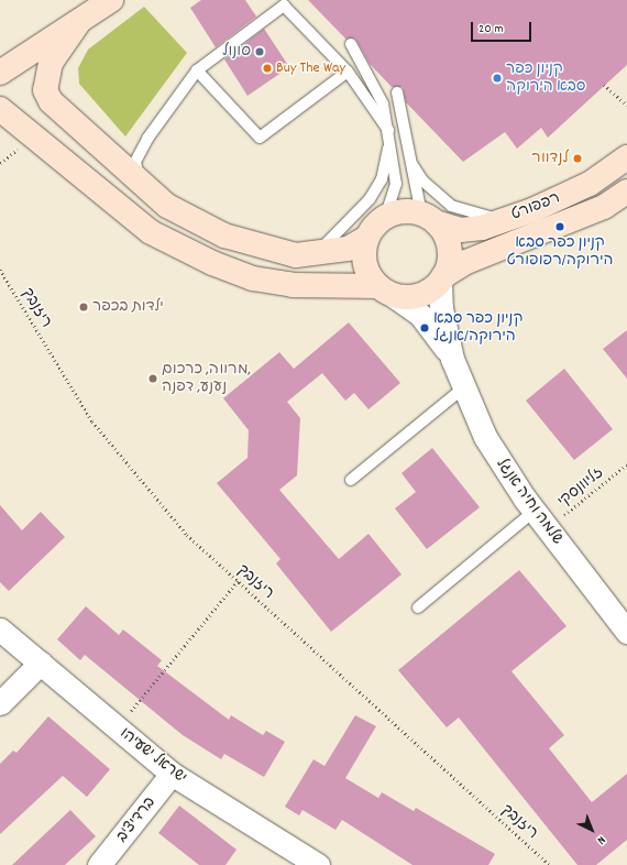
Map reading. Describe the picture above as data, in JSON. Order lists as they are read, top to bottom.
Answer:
{
  "streets": {
    "main road": ["רפפורט"],
    "street": ["שלמה וחיה אנגל", "ישראל ישעיהו", "ברדיצ'ב"],
    "path": ["ריזנבך", "זליוונסקי"]
  },
  "crossings": [
    ["רפפורט", "שלמה וחיה אנגל"],
    ["זליוונסקי", "שלמה וחיה אנגל"],
    ["ישראל ישעיהו", "ברדיצ'ב"]
  ],
  "places": [
    "סונול",
    "Buy The Way",
    "קניון כפר סבא הירוקה",
    "לנדוור",
    "קניון כפר סבא הירוקה/רפופורט",
    "ילדות בכפר",
    "קניון כפר סבא הירוקה/אנגל",
    "מרווה, כרכום, נענע, דפנה"
  ],
  "scale_bar": "20 m",
  "north": "bottom right"
}
